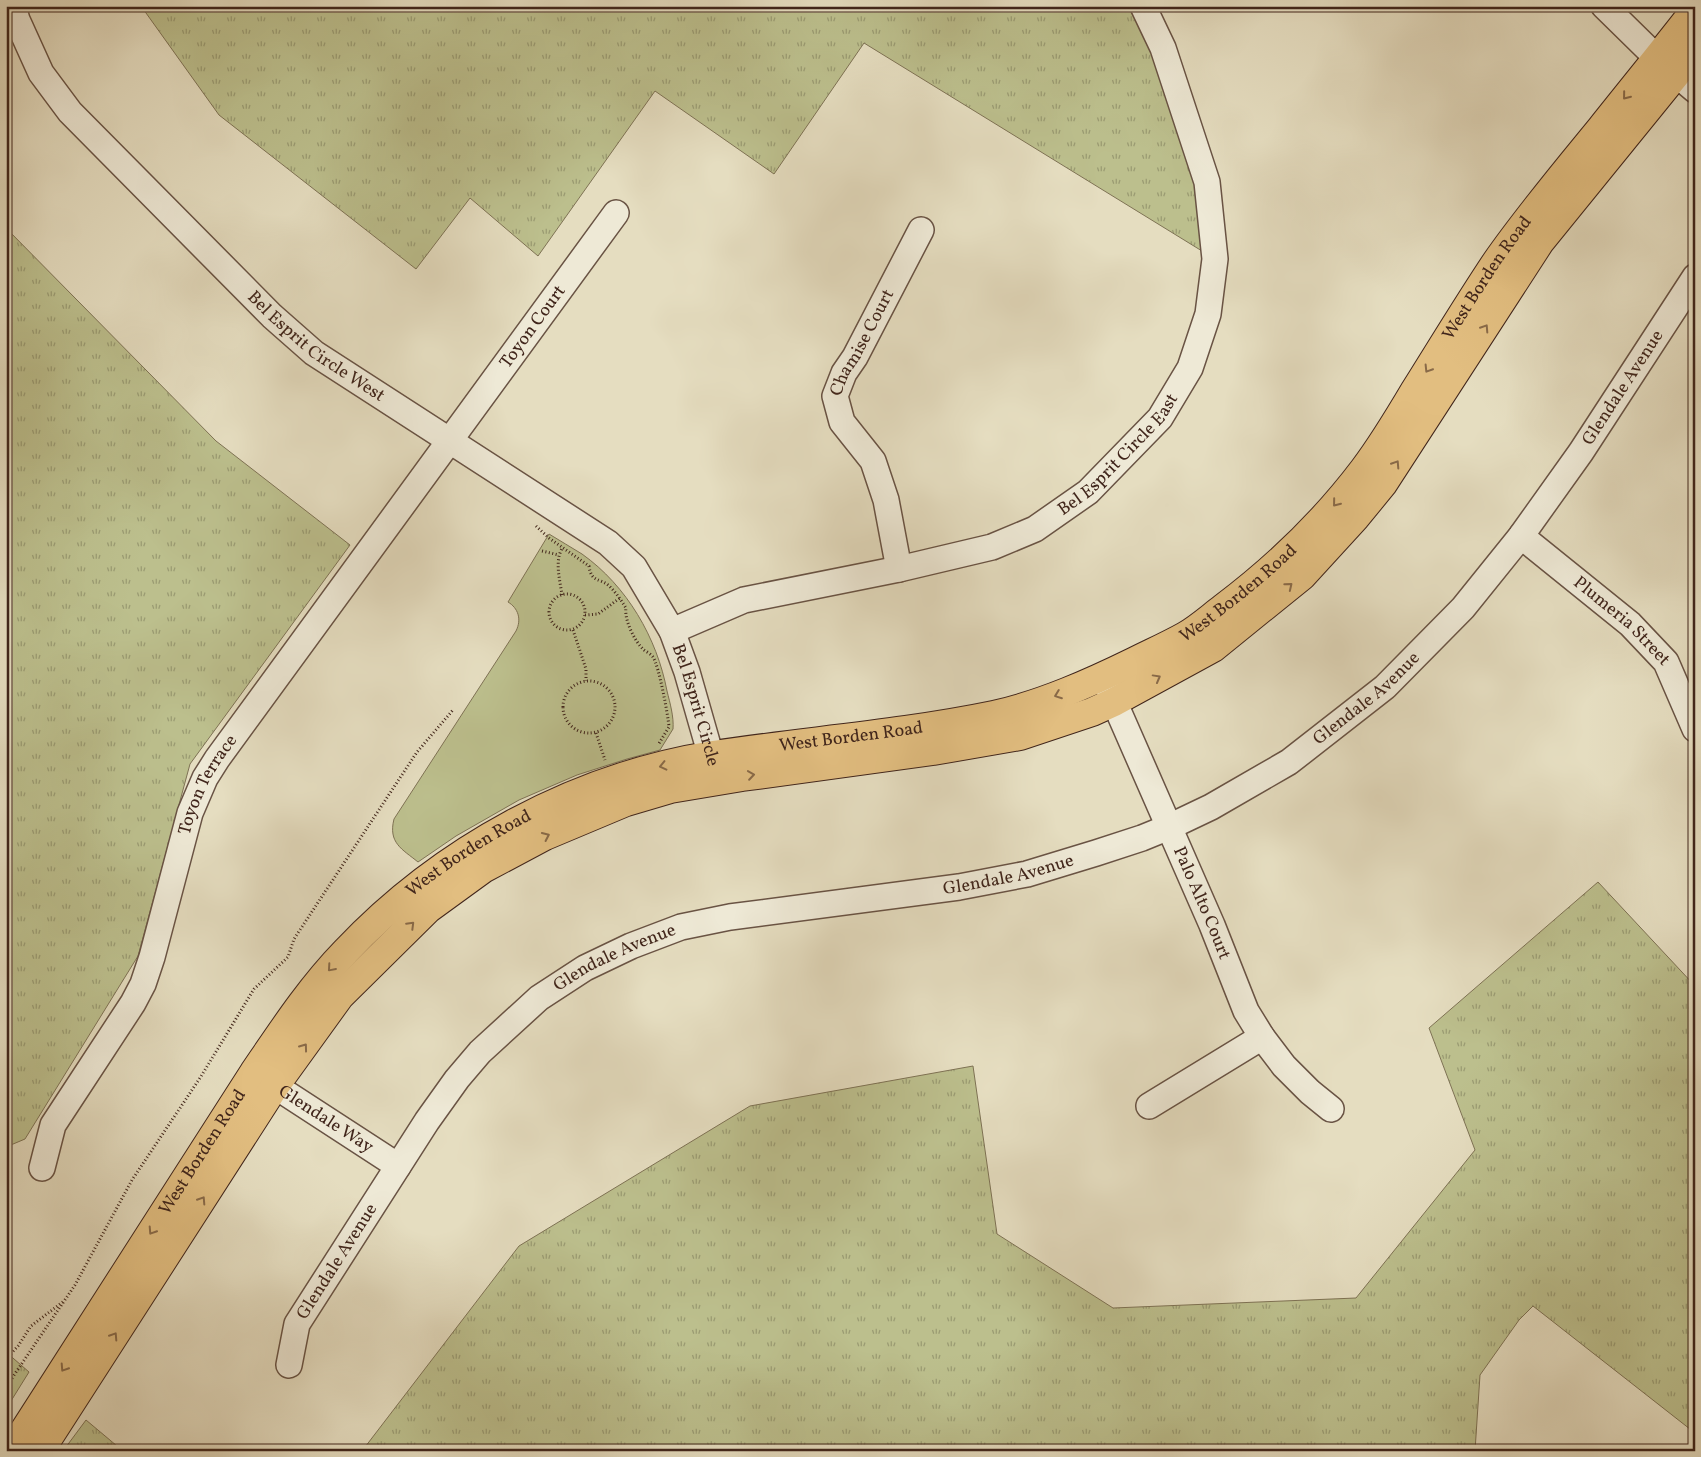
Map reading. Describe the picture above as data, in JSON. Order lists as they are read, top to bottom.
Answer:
{
  "streets": {
    "main road": ["West Borden Road"],
    "street": [
      "Toyon Court",
      "Chamise Court",
      "Bel Esprit Circle West",
      "Glendale Avenue",
      "Bel Esprit Circle East",
      "Plumeria Street",
      "Bel Esprit Circle",
      "Toyon Terrace",
      "Palo Alto Court",
      "Glendale Way"
    ]
  },
  "crossings": [
    ["West Borden Road", "Bel Esprit Circle"],
    ["West Borden Road", "Palo Alto Court"],
    ["West Borden Road", "Glendale Way"],
    ["Toyon Court", "Bel Esprit Circle West"],
    ["Toyon Court", "Toyon Terrace"],
    ["Chamise Court", "Bel Esprit Circle East"],
    ["Bel Esprit Circle West", "Bel Esprit Circle East"],
    ["Bel Esprit Circle West", "Bel Esprit Circle"],
    ["Bel Esprit Circle West", "Toyon Terrace"],
    ["Glendale Avenue", "Plumeria Street"],
    ["Glendale Avenue", "Palo Alto Court"],
    ["Glendale Avenue", "Glendale Way"],
    ["Bel Esprit Circle East", "Bel Esprit Circle"]
  ]
}
